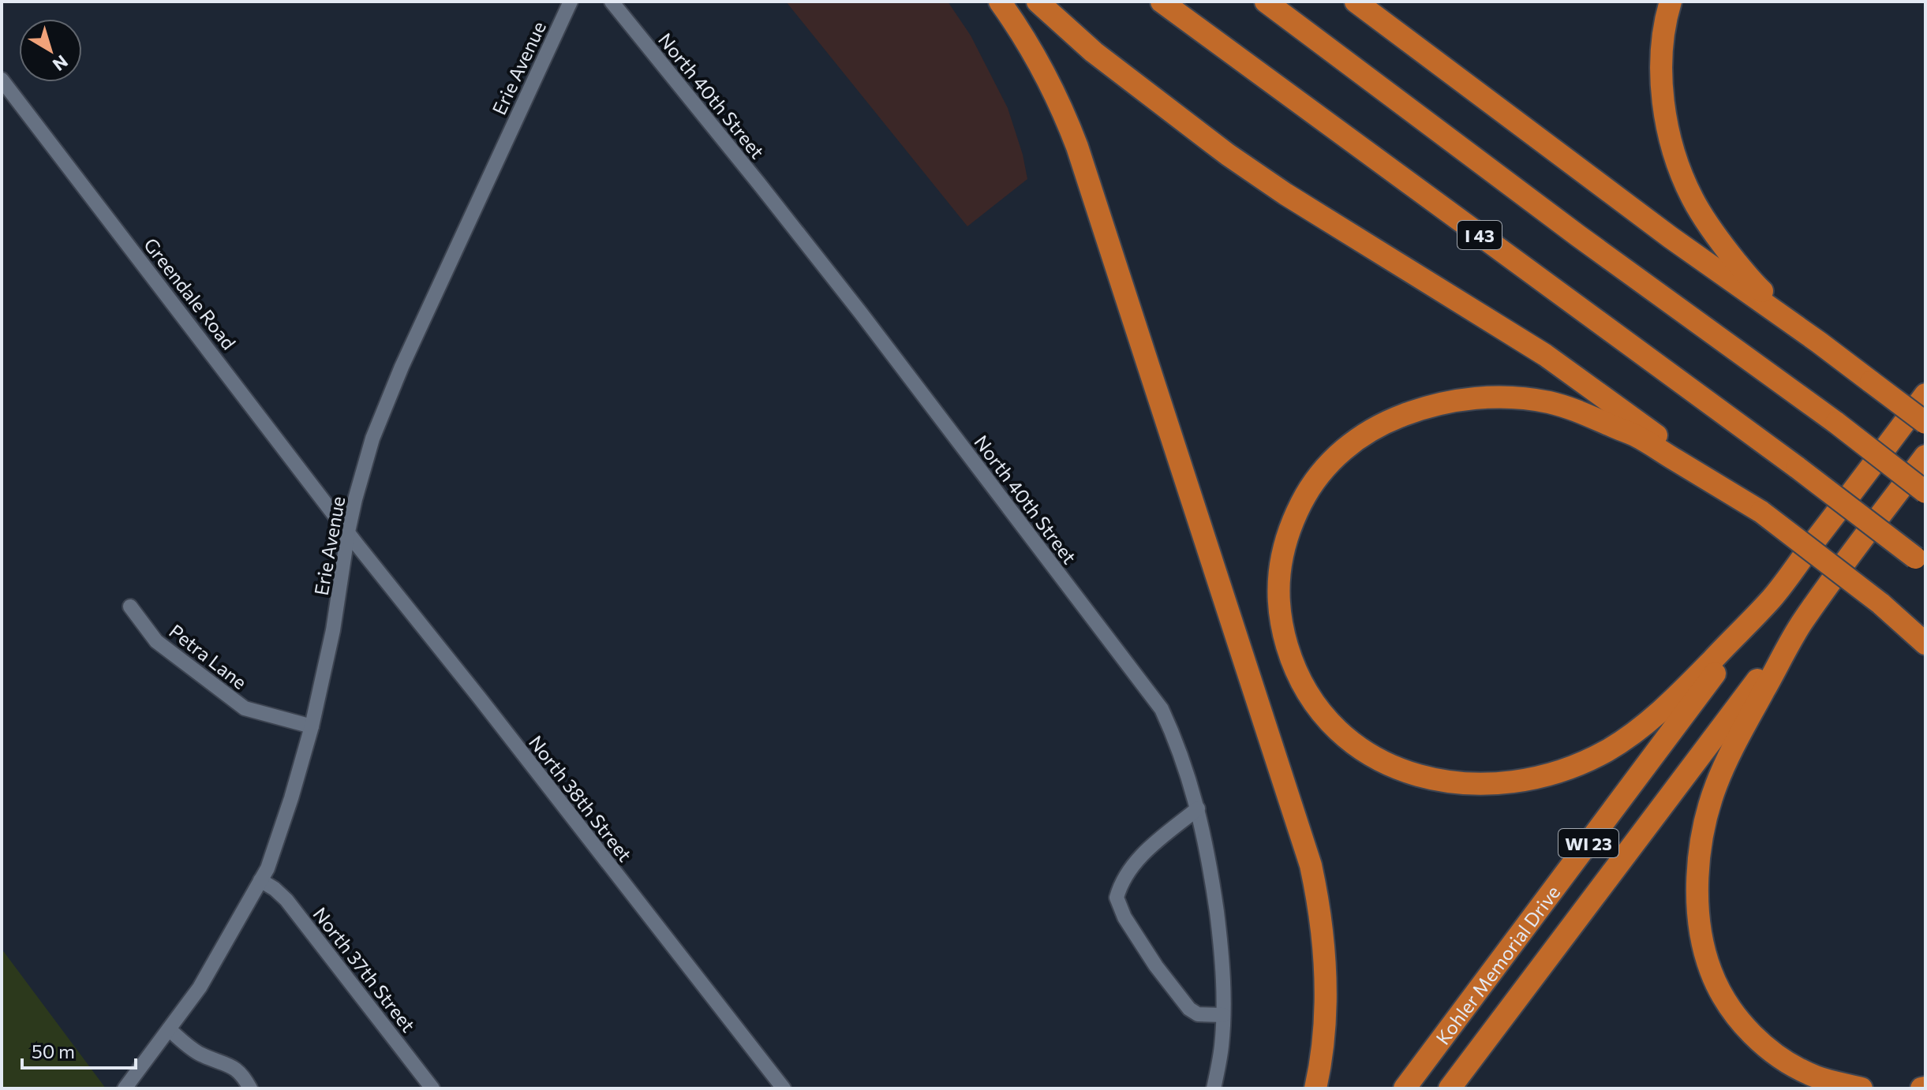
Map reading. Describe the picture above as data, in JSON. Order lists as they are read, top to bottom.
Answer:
{
  "streets": {
    "highway": ["I 43", "WI 23", "Kohler Memorial Drive"],
    "street": [
      "Erie Avenue",
      "North 40th Street",
      "Greendale Road",
      "Petra Lane",
      "North 38th Street",
      "North 37th Street"
    ]
  },
  "crossings": [
    ["Erie Avenue", "Greendale Road"],
    ["Erie Avenue", "Petra Lane"],
    ["Erie Avenue", "North 38th Street"],
    ["Erie Avenue", "North 37th Street"],
    ["Greendale Road", "North 38th Street"],
    ["WI 23", "Kohler Memorial Drive"]
  ],
  "scale_bar": "50 m",
  "north": "bottom right"
}
